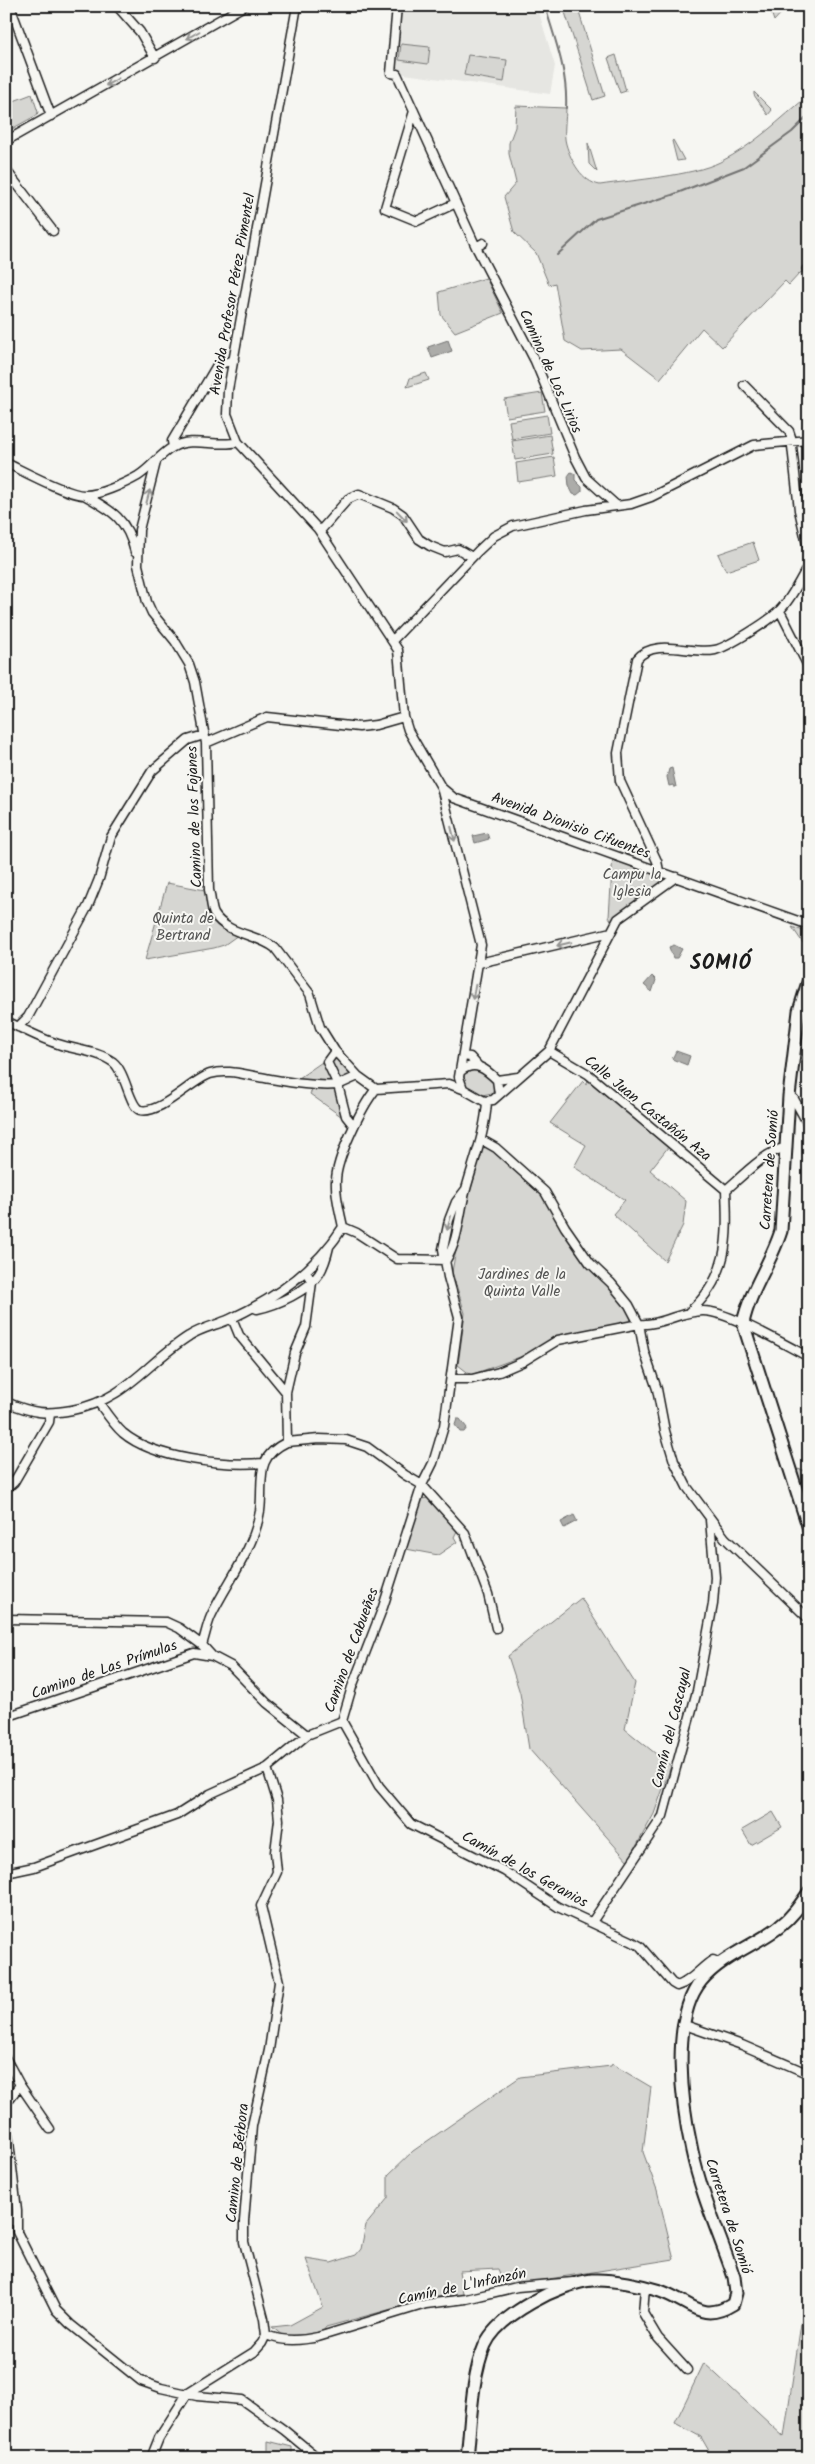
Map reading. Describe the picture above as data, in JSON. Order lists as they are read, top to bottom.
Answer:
{
  "streets": {
    "street": [
      "Avenida Profesor Pérez Pimentel",
      "Camino de Los Lirios",
      "Camino de los Fojanes",
      "Avenida Dionisio Cifuentes",
      "Calle Juan Castañón Aza",
      "Carretera de Somió",
      "Camino de Cabueñes",
      "Camino de Las Prímulas",
      "Camín del Cascayal",
      "Camín de los Geranios",
      "Camino de Bérbora",
      "Camín de L'Infanzón"
    ]
  },
  "crossings": [
    ["Avenida Profesor Pérez Pimentel", "Avenida Dionisio Cifuentes"],
    ["Avenida Profesor Pérez Pimentel", "Camino de Cabueñes"],
    ["Carretera de Somió", "Camín de los Geranios"],
    ["Carretera de Somió", "Camín de L'Infanzón"],
    ["Camino de Cabueñes", "Camín de los Geranios"],
    ["Camino de Cabueñes", "Camino de Bérbora"],
    ["Camín del Cascayal", "Camín de los Geranios"],
    ["Camino de Bérbora", "Camín de L'Infanzón"]
  ],
  "districts": ["SOMIÓ"],
  "parks": ["Campu la Iglesia", "Quinta de Bertrand", "Jardines de la Quinta Valle"]
}
